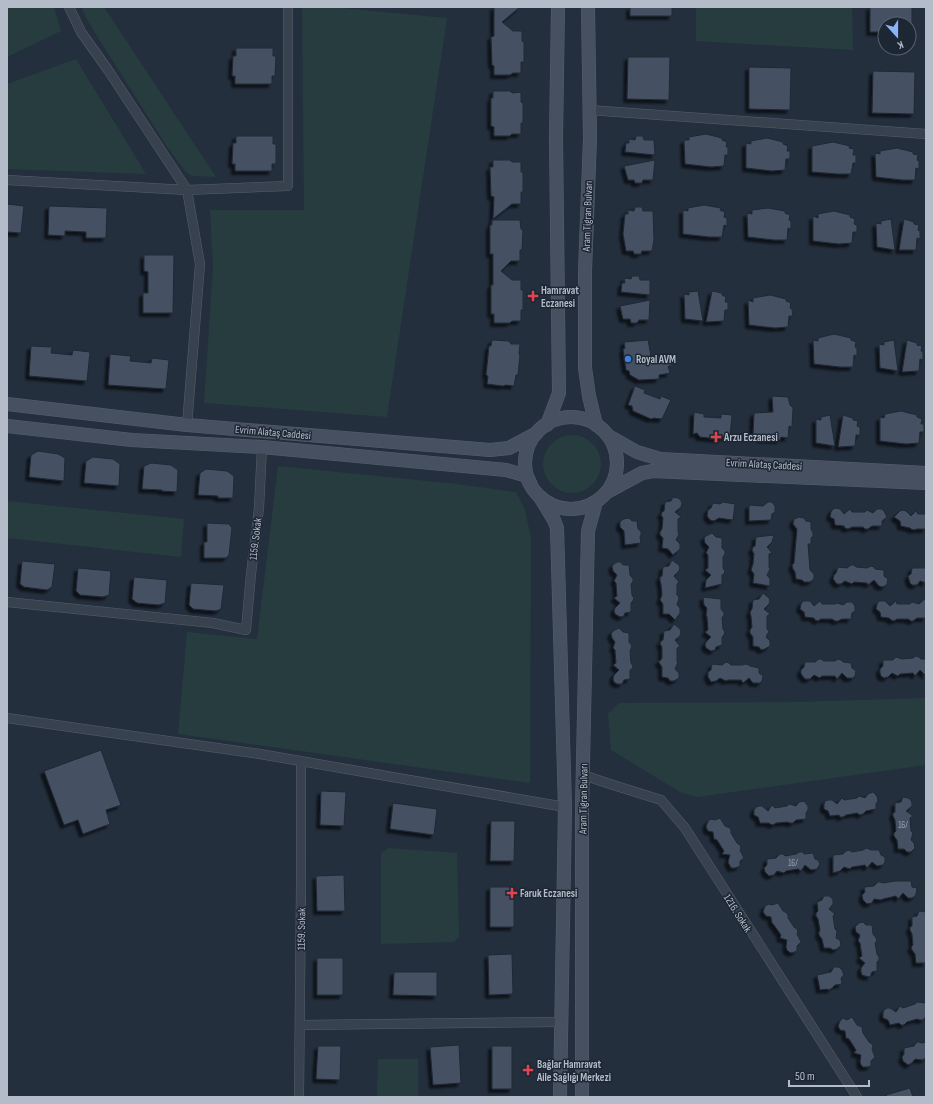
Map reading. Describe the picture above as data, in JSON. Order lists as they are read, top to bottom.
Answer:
{
  "streets": {
    "main road": ["Aram Tigran Bulvarı", "Evrim Alataş Caddesi"],
    "street": ["1159. Sokak", "1216. Sokak"]
  },
  "crossings": [
    ["Aram Tigran Bulvarı", "Evrim Alataş Caddesi"],
    ["Aram Tigran Bulvarı", "1216. Sokak"]
  ],
  "places": {
    "health": [
      "Hamravat Eczanesi",
      "Arzu Eczanesi",
      "Faruk Eczanesi",
      "Bağlar Hamravat Aile Sağlığı Merkezi"
    ],
    "other": ["Royal AVM"]
  },
  "house_numbers": ["16/", "16/"],
  "scale_bar": "50 m",
  "north": "bottom"
}
